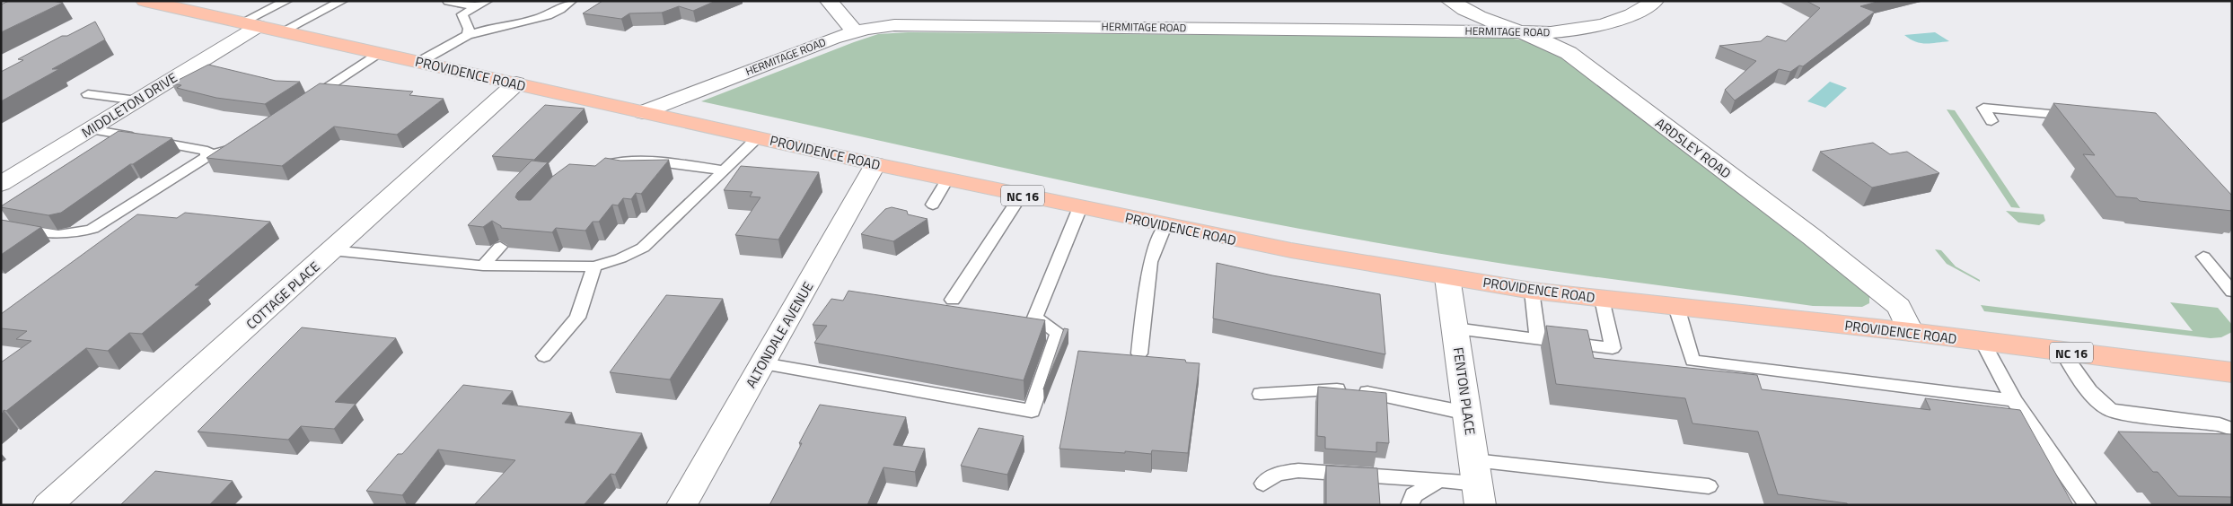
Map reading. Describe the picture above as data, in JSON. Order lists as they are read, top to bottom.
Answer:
{
  "streets": {
    "main road": ["PROVIDENCE ROAD", "NC 16"],
    "street": [
      "HERMITAGE ROAD",
      "MIDDLETON DRIVE",
      "ARDSLEY ROAD",
      "COTTAGE PLACE",
      "ALTONDALE AVENUE",
      "FENTON PLACE"
    ]
  },
  "crossings": [
    ["HERMITAGE ROAD", "PROVIDENCE ROAD"],
    ["HERMITAGE ROAD", "ARDSLEY ROAD"],
    ["PROVIDENCE ROAD", "MIDDLETON DRIVE"],
    ["PROVIDENCE ROAD", "ARDSLEY ROAD"],
    ["PROVIDENCE ROAD", "COTTAGE PLACE"],
    ["PROVIDENCE ROAD", "ALTONDALE AVENUE"],
    ["PROVIDENCE ROAD", "FENTON PLACE"]
  ]
}
